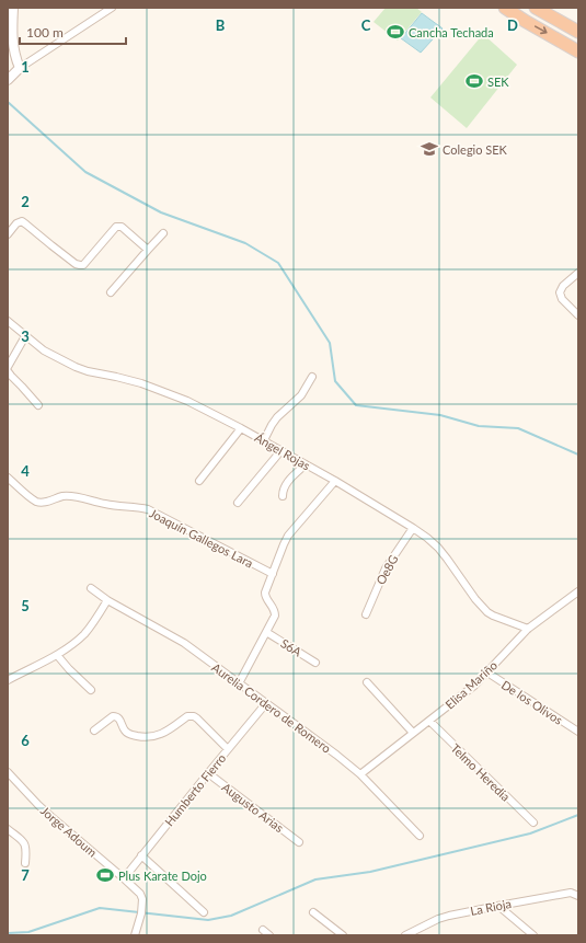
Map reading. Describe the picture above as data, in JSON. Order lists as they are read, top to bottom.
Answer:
{
  "streets": {
    "street": [
      "Ángel Rojas",
      "Joaquín Gallegos Lara",
      "Oe8G",
      "S6A",
      "Elisa Mariño",
      "De los Olivos",
      "Aurelia Cordero de Romero",
      "Telmo Heredia",
      "Humberto Fierro",
      "Augusto Arias",
      "Jorge Adoum",
      "La Rioja"
    ]
  },
  "crossings": [
    ["Ángel Rojas", "Oe8G"],
    ["Ángel Rojas", "Elisa Mariño"],
    ["Elisa Mariño", "De los Olivos"],
    ["Elisa Mariño", "Aurelia Cordero de Romero"],
    ["Elisa Mariño", "Telmo Heredia"],
    ["Aurelia Cordero de Romero", "Humberto Fierro"],
    ["Humberto Fierro", "Augusto Arias"],
    ["Humberto Fierro", "Jorge Adoum"]
  ],
  "places": {
    "sports": ["Cancha Techada", "SEK", "Plus Karate Dojo"],
    "school or university": ["Colegio SEK"]
  },
  "scale_bar": "100 m",
  "grid": {
    "columns": ["B", "C", "D"],
    "rows": [
      "1",
      "2",
      "3",
      "4",
      "5",
      "6",
      "7"
    ]
  }
}
